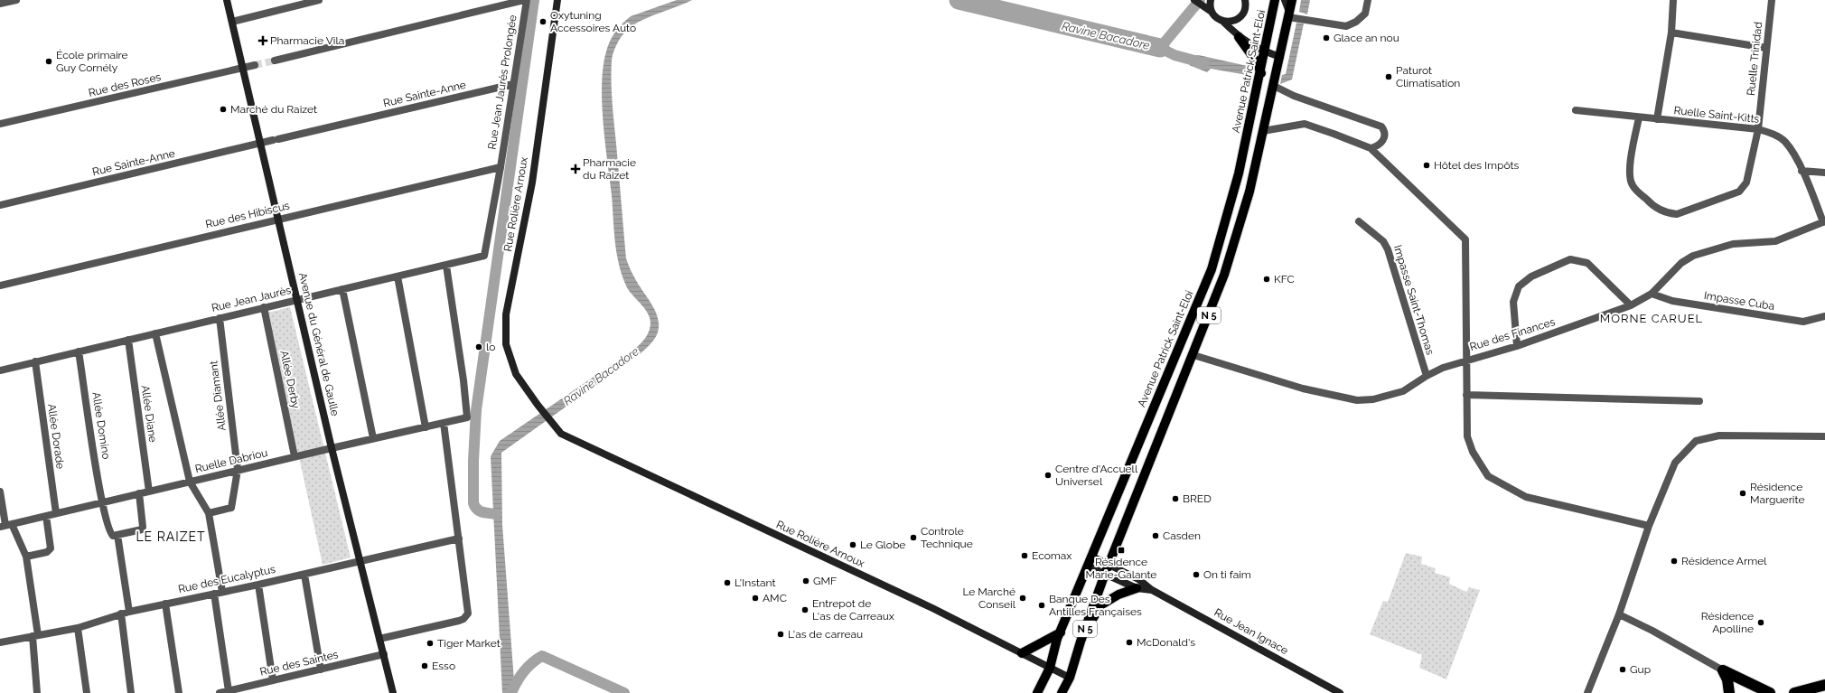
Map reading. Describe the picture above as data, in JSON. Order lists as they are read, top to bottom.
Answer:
{
  "streets": {
    "main road": ["Avenue Patrick Saint-Eloi", "N 5"],
    "street": [
      "Ruelle Trinidad",
      "Rue Jean Jaurès Prolongée",
      "Rue des Roses",
      "Rue Sainte-Anne",
      "Ruelle Saint-Kitts",
      "Rue Rolière Arnoux",
      "Rue des Hibiscus",
      "Rue Jean Jaurès",
      "Impasse Saint-Thomas",
      "Impasse Cuba",
      "Rue des Finances",
      "Avenue du Général de Gaulle",
      "Allée Derby",
      "Allée Diamant",
      "Allée Diane",
      "Allée Domino",
      "Allée Dorade",
      "Ruelle Dabriou",
      "Rue des Eucalyptus",
      "Rue Jean Ignace",
      "Rue des Saintes"
    ]
  },
  "crossings": [
    ["Ruelle Trinidad", "Ruelle Saint-Kitts"],
    ["Avenue Patrick Saint-Eloi", "Rue Rolière Arnoux"],
    ["Avenue Patrick Saint-Eloi", "Rue Jean Ignace"],
    ["Rue Jean Jaurès Prolongée", "Rue Sainte-Anne"],
    ["Rue Jean Jaurès Prolongée", "Rue des Hibiscus"],
    ["Rue Jean Jaurès Prolongée", "Rue Jean Jaurès"],
    ["Rue des Roses", "Avenue du Général de Gaulle"],
    ["Rue Sainte-Anne", "Avenue du Général de Gaulle"],
    ["Ruelle Saint-Kitts", "Rue des Finances"],
    ["Rue Rolière Arnoux", "N 5"],
    ["Rue des Hibiscus", "Rue Jean Jaurès"],
    ["Rue des Hibiscus", "Avenue du Général de Gaulle"],
    ["Rue Jean Jaurès", "Avenue du Général de Gaulle"],
    ["Rue Jean Jaurès", "Allée Derby"],
    ["Rue Jean Jaurès", "Allée Diamant"],
    ["Rue Jean Jaurès", "Allée Diane"],
    ["Rue Jean Jaurès", "Allée Domino"],
    ["Rue Jean Jaurès", "Allée Dorade"],
    ["Rue Jean Jaurès", "Ruelle Dabriou"],
    ["Impasse Saint-Thomas", "Rue des Finances"],
    ["Impasse Cuba", "Rue des Finances"],
    ["N 5", "Rue des Finances"],
    ["N 5", "Rue Jean Ignace"],
    ["Avenue du Général de Gaulle", "Ruelle Dabriou"],
    ["Avenue du Général de Gaulle", "Rue des Eucalyptus"],
    ["Avenue du Général de Gaulle", "Rue des Saintes"],
    ["Allée Derby", "Ruelle Dabriou"],
    ["Allée Diamant", "Ruelle Dabriou"],
    ["Allée Diane", "Ruelle Dabriou"],
    ["Allée Domino", "Ruelle Dabriou"],
    ["Allée Dorade", "Ruelle Dabriou"]
  ],
  "districts": ["MORNE CARUEL", "LE RAIZET"],
  "water": ["Ravine Bacadore"],
  "places": {
    "other": [
      "Oxytuning Accessoires Auto",
      "Glace an nou",
      "École primaire Guy Cornély",
      "Paturot Climatisation",
      "Marché du Raizet",
      "Hôtel des Impôts",
      "KFC",
      "lo",
      "Centre d'Accuell Universel",
      "Résidence Marguerite",
      "BRED",
      "Casden",
      "Controle Technique",
      "Le Globe",
      "Ecomax",
      "Résidence Armel",
      "On ti faim",
      "GMF",
      "L'Instant",
      "AMC",
      "Le Marché Conseil",
      "Banque Des Antilles Françaises",
      "Entrepot de L'as de Carreaux",
      "Résidence Apolline",
      "L'as de carreau",
      "McDonald's",
      "Tiger Market",
      "Esso",
      "Gup"
    ],
    "health": ["Pharmacie Vila", "Pharmacie du Raizet"],
    "transit": ["Résidence Marie-Galante"]
  }
}
